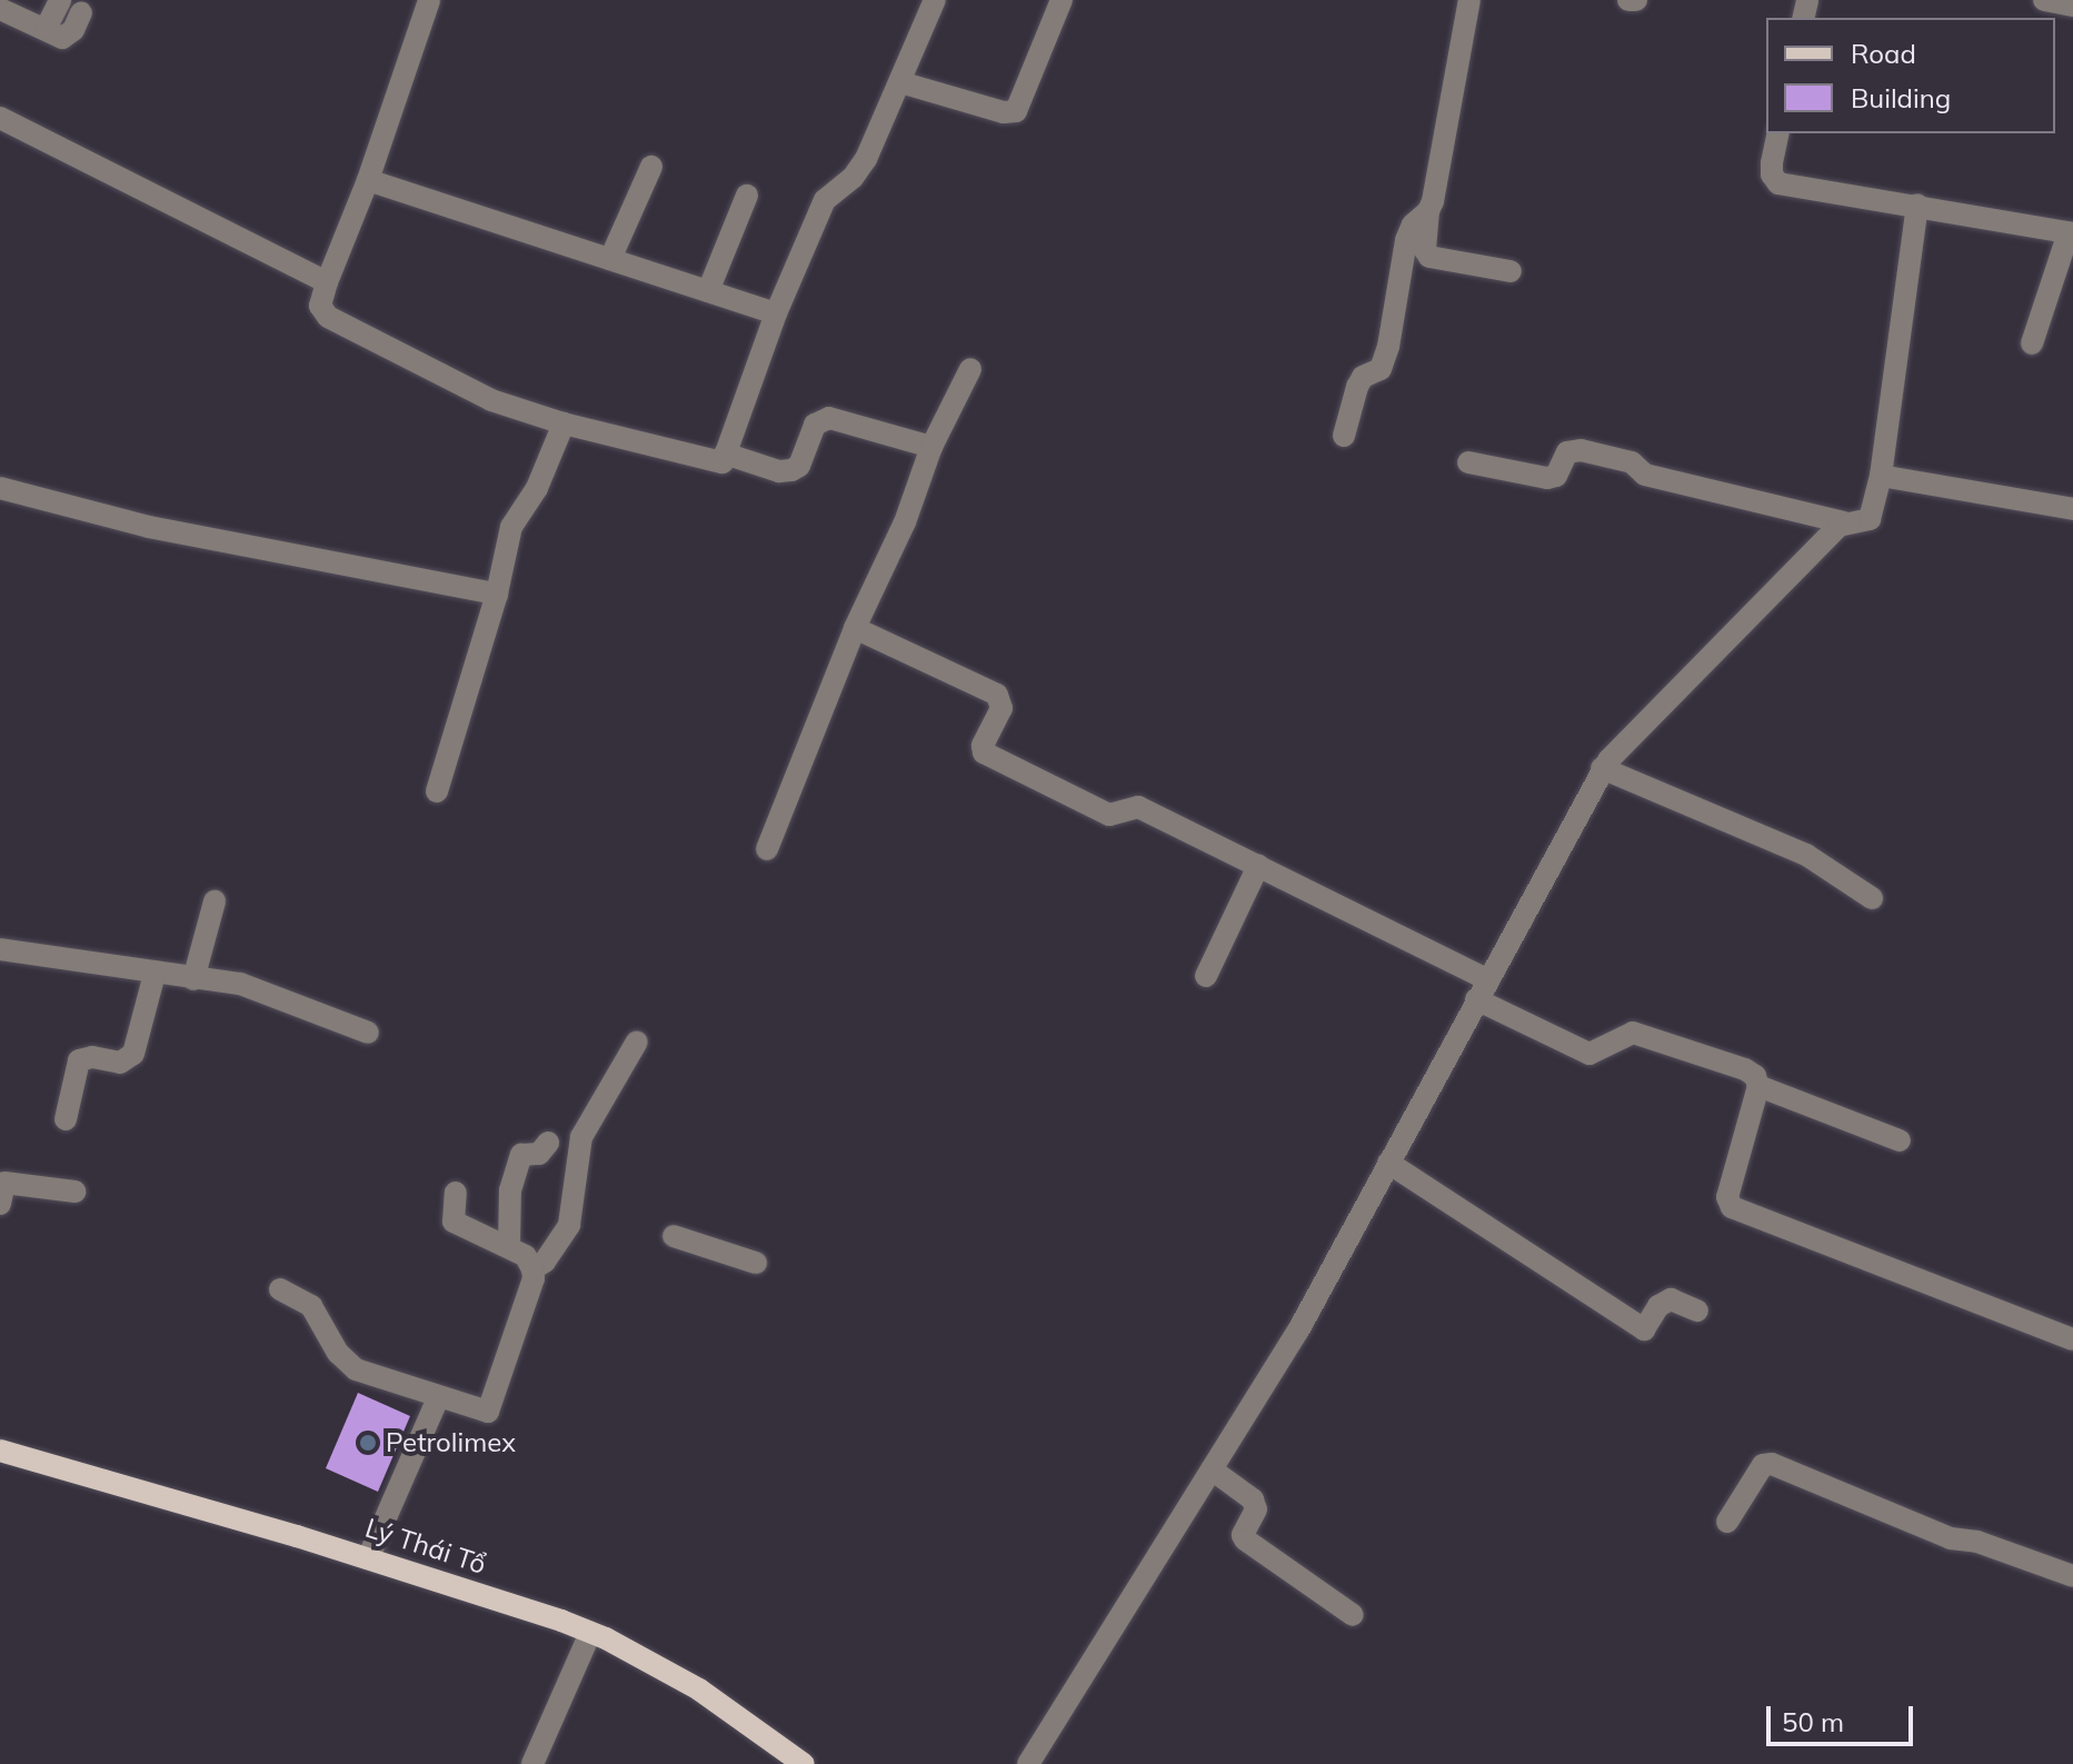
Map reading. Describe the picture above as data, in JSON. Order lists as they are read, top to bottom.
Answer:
{
  "streets": {
    "main road": ["Lý Thái Tổ"]
  },
  "places": ["Petrolimex"],
  "legend": ["Road", "Building"],
  "scale_bar": "50 m"
}
